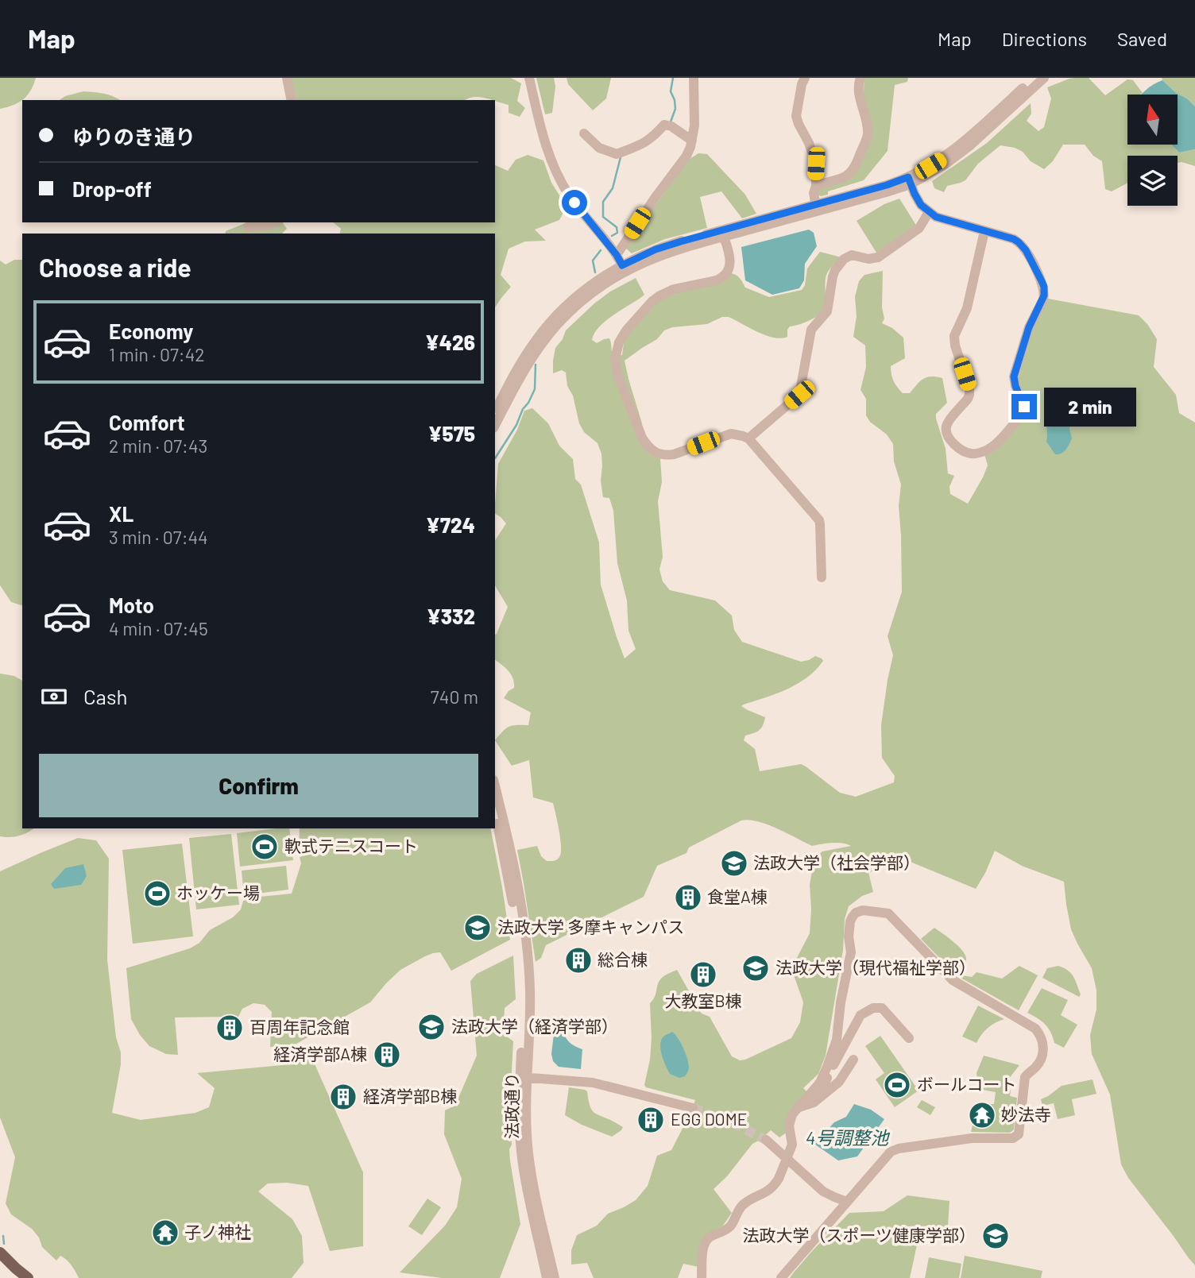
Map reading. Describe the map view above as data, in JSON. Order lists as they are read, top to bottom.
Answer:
{
  "streets": {
    "street": ["法政通り"]
  },
  "water": ["4号調整池"],
  "places": {
    "sports": ["軟式テニスコート", "ホッケー場", "ボールコート"],
    "school or university": [
      "法政大学（社会学部）",
      "法政大学 多摩キャンパス",
      "法政大学（現代福祉学部）",
      "法政大学（経済学部）",
      "法政大学（スポーツ健康学部）"
    ],
    "building": [
      "食堂A棟",
      "総合棟",
      "大教室B棟",
      "百周年記念館",
      "経済学部A棟",
      "経済学部B棟",
      "EGG DOME"
    ],
    "temple": ["妙法寺", "子ノ神社"]
  },
  "north": "top",
  "page": {
    "header": "Map",
    "nav": ["Map", "Directions", "Saved"],
    "banner": ["ゆりのき通り", "Drop-off"],
    "heading": "Choose a ride",
    "list": [
      {
        "name": "Economy",
        "note": "1 min · 07:42",
        "value": "¥426"
      },
      {
        "name": "Comfort",
        "note": "2 min · 07:43",
        "value": "¥575"
      },
      {
        "name": "XL",
        "note": "3 min · 07:44",
        "value": "¥724"
      },
      {
        "name": "Moto",
        "note": "4 min · 07:45",
        "value": "¥332"
      }
    ],
    "bubble": "2 min",
    "pay": ["Cash", "740 m"],
    "buttons": "Confirm"
  }
}
